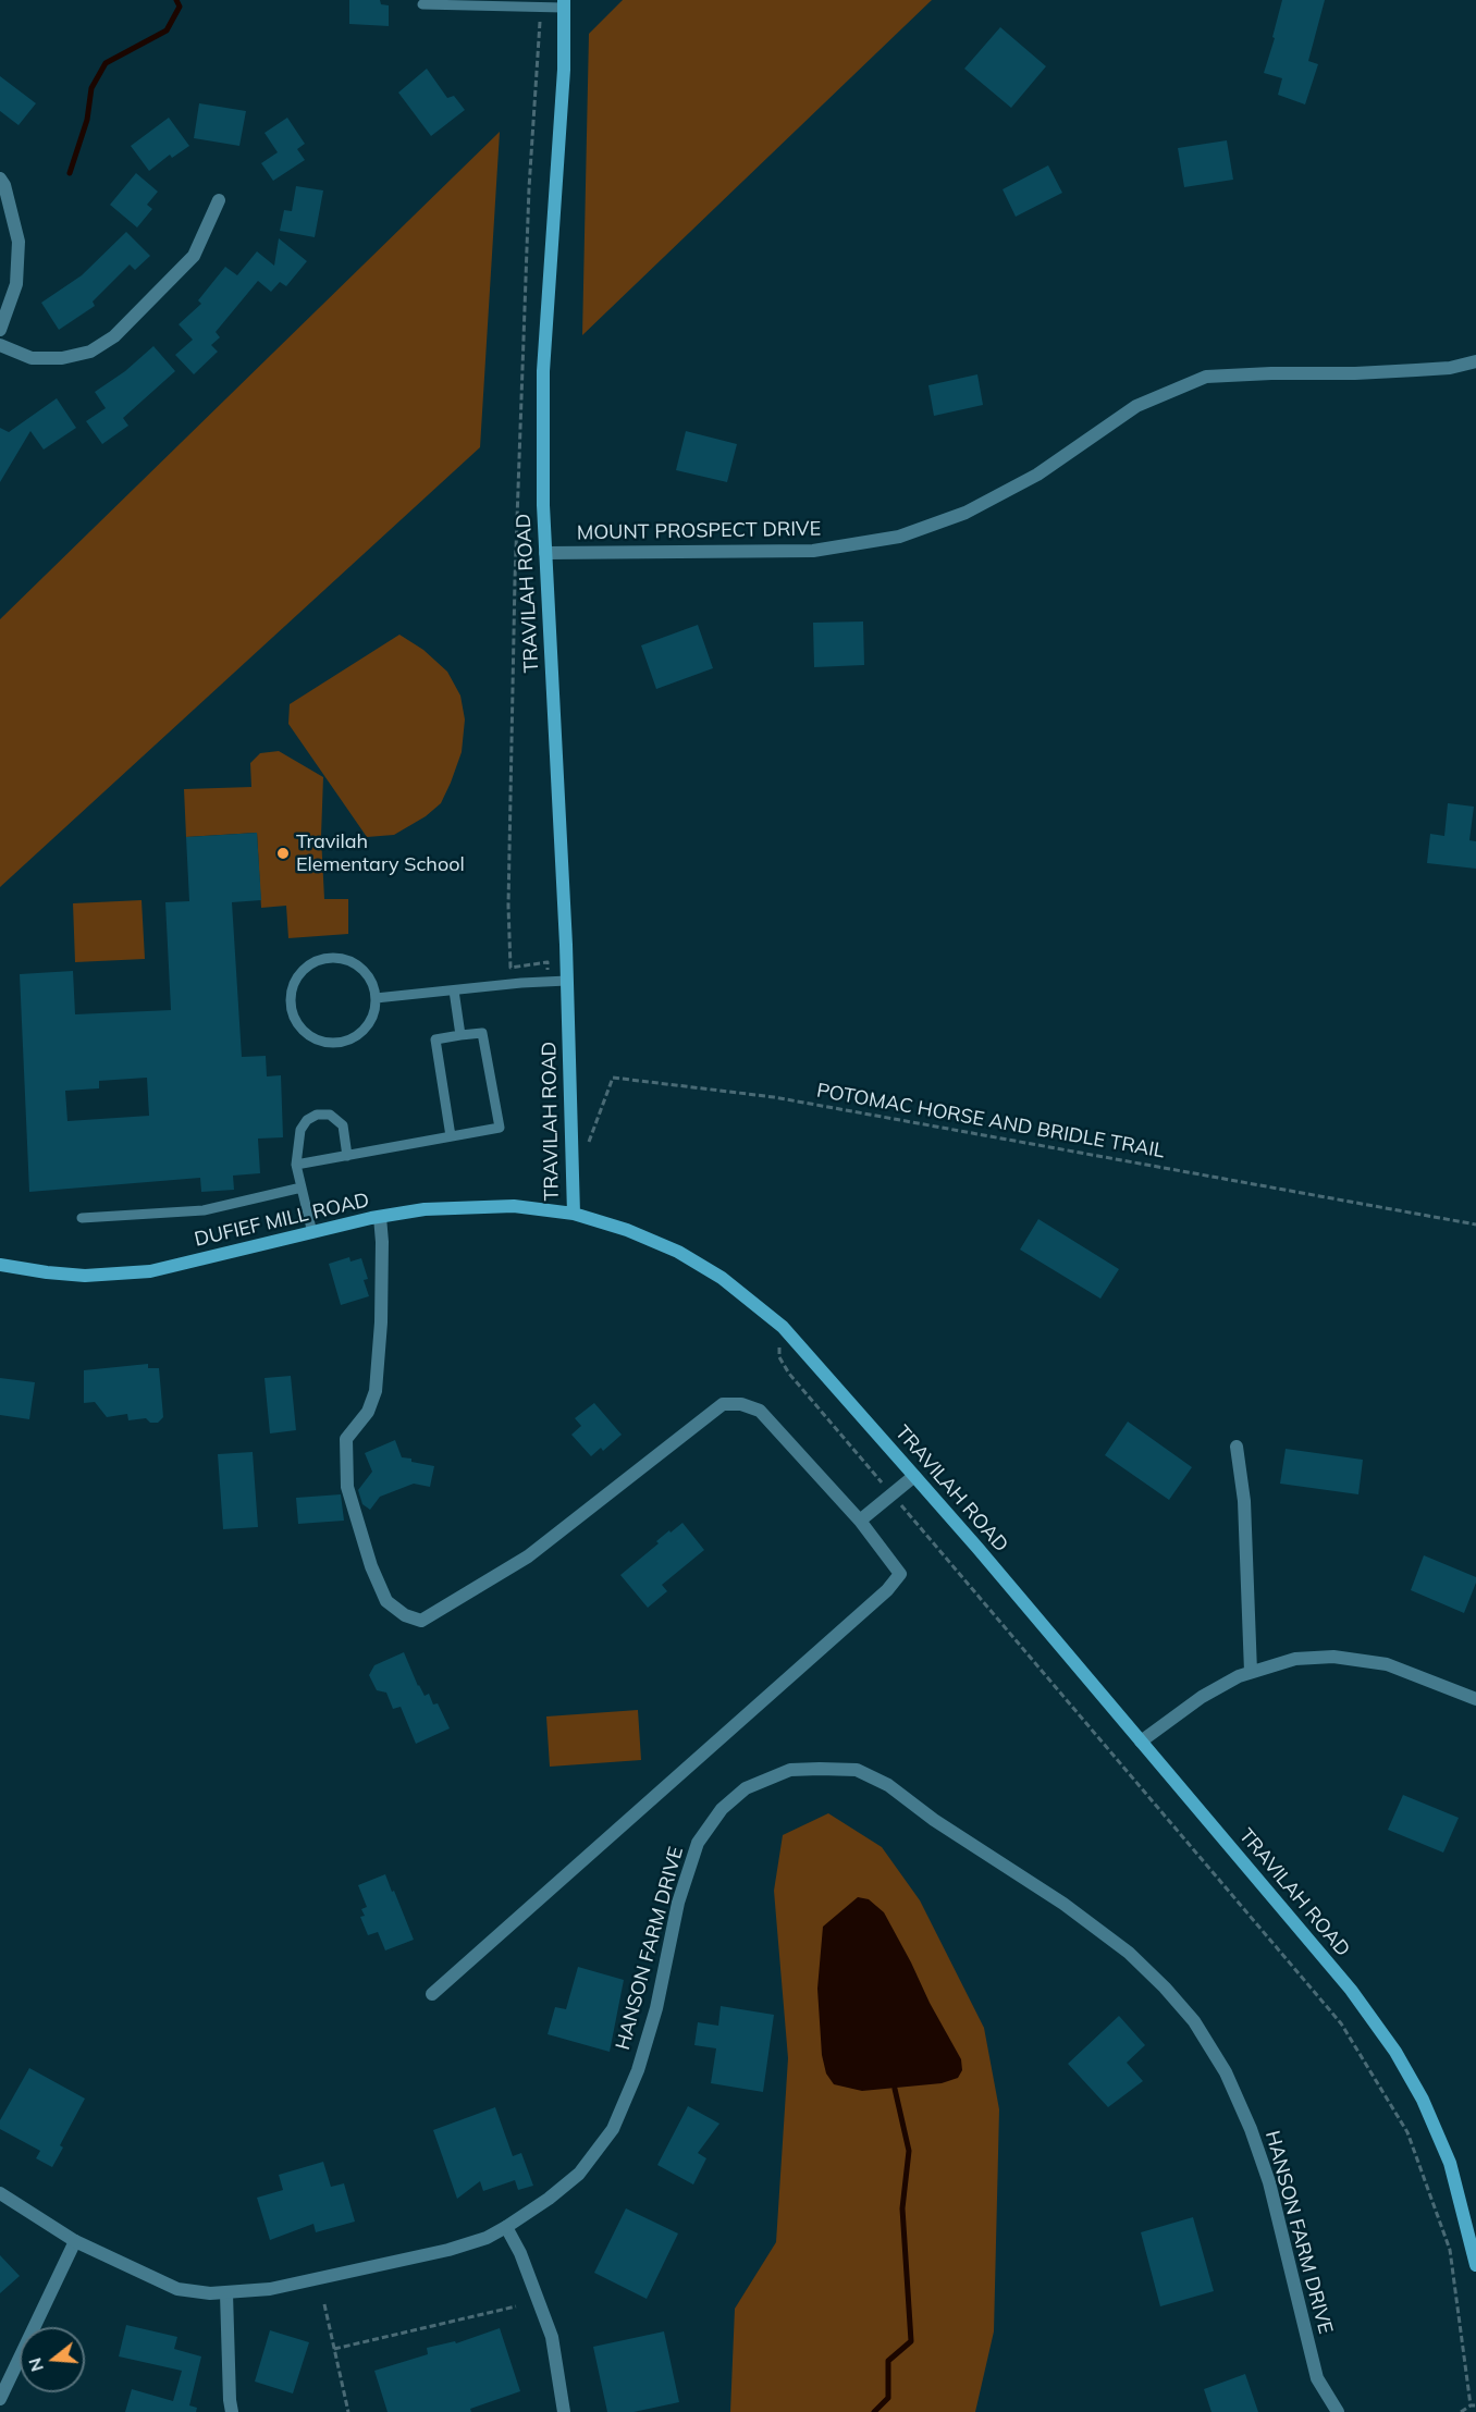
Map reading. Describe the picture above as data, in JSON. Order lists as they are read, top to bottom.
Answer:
{
  "streets": {
    "main road": ["TRAVILAH ROAD", "DUFIEF MILL ROAD"],
    "street": ["MOUNT PROSPECT DRIVE", "HANSON FARM DRIVE"],
    "path": ["POTOMAC HORSE AND BRIDLE TRAIL"]
  },
  "crossings": [
    ["MOUNT PROSPECT DRIVE", "TRAVILAH ROAD"],
    ["TRAVILAH ROAD", "DUFIEF MILL ROAD"]
  ],
  "places": ["Travilah Elementary School"],
  "north": "left"
}
